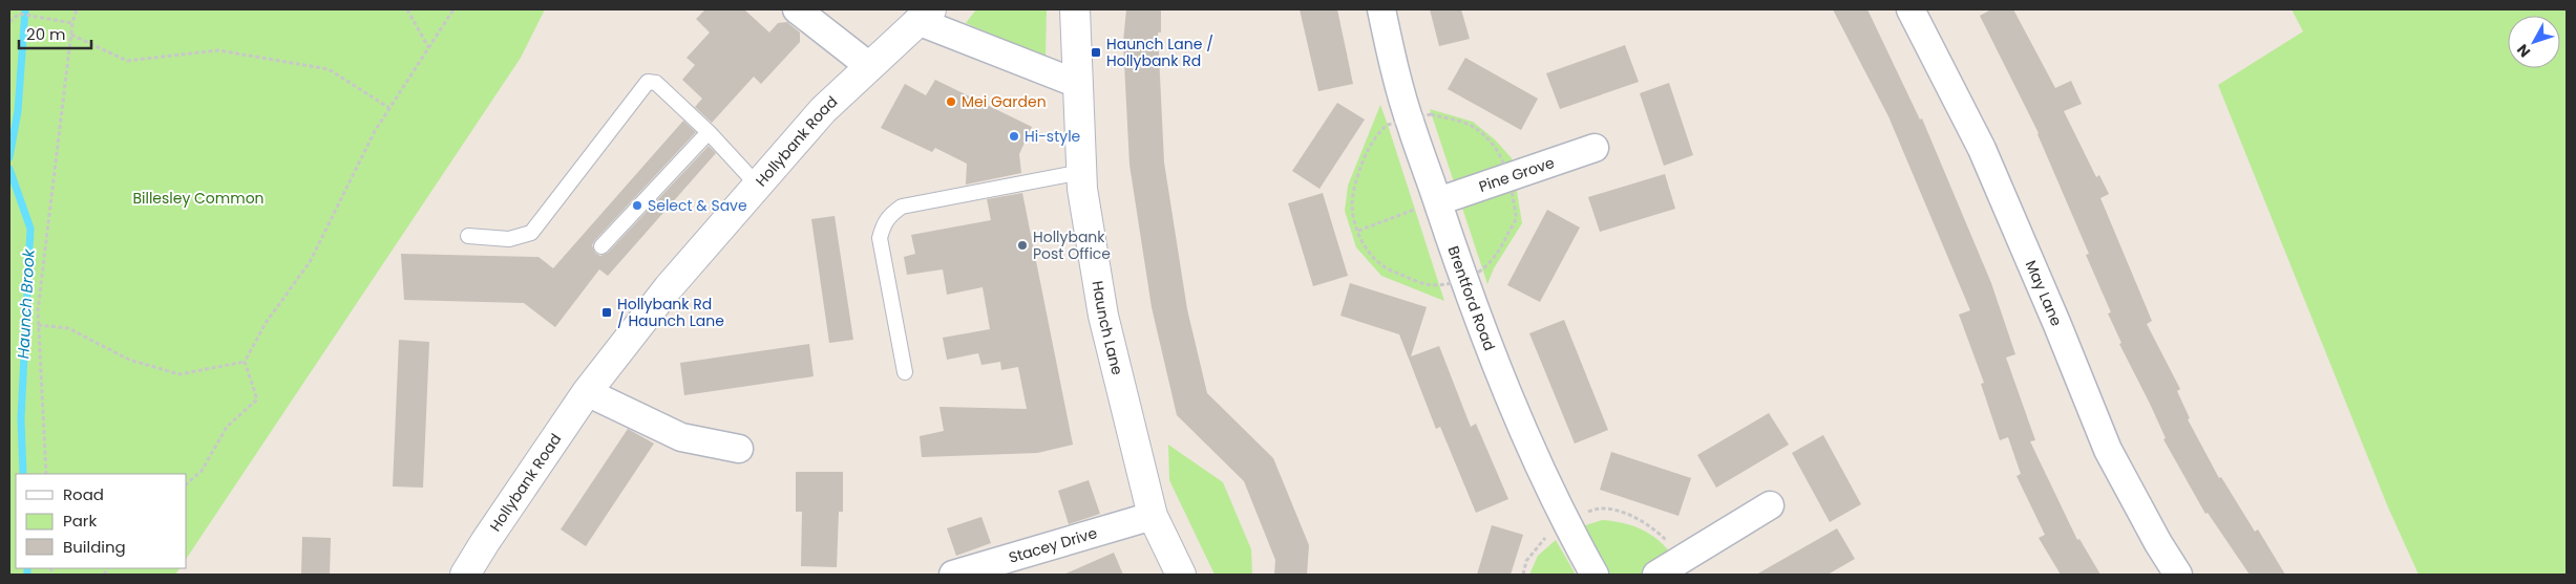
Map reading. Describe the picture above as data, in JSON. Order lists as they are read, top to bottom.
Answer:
{
  "streets": {
    "street": [
      "Hollybank Road",
      "Pine Grove",
      "May Lane",
      "Brentford Road",
      "Haunch Lane",
      "Stacey Drive"
    ]
  },
  "crossings": [
    ["Hollybank Road", "Haunch Lane"],
    ["Pine Grove", "Brentford Road"],
    ["Haunch Lane", "Stacey Drive"]
  ],
  "water": ["Haunch Brook"],
  "parks": ["Billesley Common"],
  "places": {
    "transit": ["Haunch Lane / Hollybank Rd", "Hollybank Rd / Haunch Lane"],
    "other": [
      "Mei Garden",
      "Hi-style",
      "Select & Save",
      "Hollybank Post Office"
    ]
  },
  "legend": ["Road", "Park", "Building"],
  "scale_bar": "20 m",
  "north": "bottom left"
}
